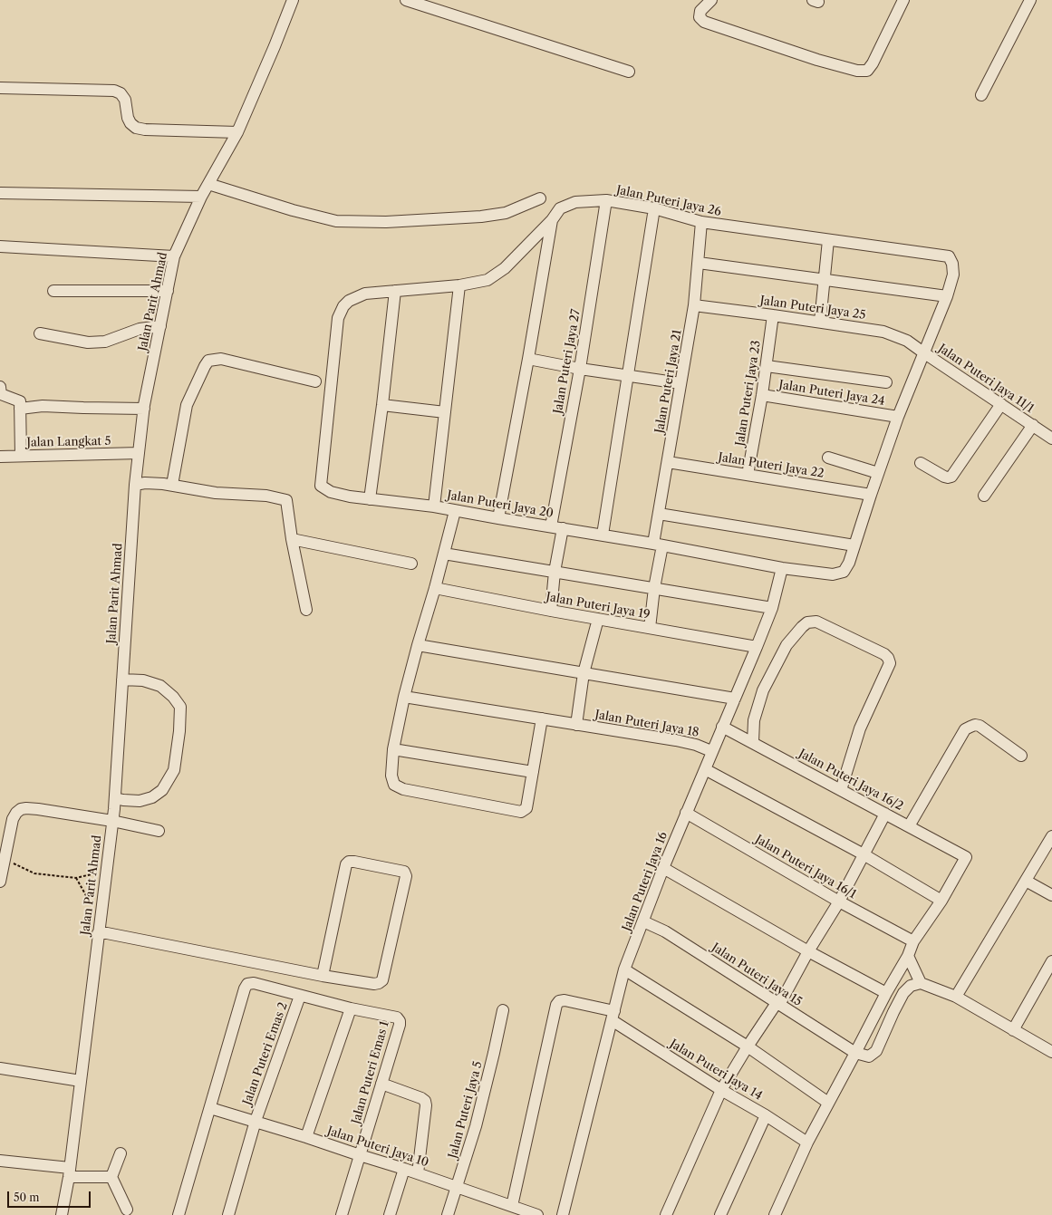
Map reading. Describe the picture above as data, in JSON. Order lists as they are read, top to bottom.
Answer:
{
  "streets": {
    "street": [
      "Jalan Puteri Jaya 26",
      "Jalan Parit Ahmad",
      "Jalan Puteri Jaya 25",
      "Jalan Puteri Jaya 27",
      "Jalan Puteri Jaya 11/1",
      "Jalan Puteri Jaya 21",
      "Jalan Puteri Jaya 23",
      "Jalan Puteri Jaya 24",
      "Jalan Langkat 5",
      "Jalan Puteri Jaya 22",
      "Jalan Puteri Jaya 20",
      "Jalan Puteri Jaya 19",
      "Jalan Puteri Jaya 18",
      "Jalan Puteri Jaya 16/2",
      "Jalan Puteri Jaya 16/1",
      "Jalan Puteri Jaya 16",
      "Jalan Puteri Jaya 15",
      "Jalan Puteri Emas 2",
      "Jalan Puteri Jaya 14",
      "Jalan Puteri Emas 1",
      "Jalan Puteri Jaya 5",
      "Jalan Puteri Jaya 10"
    ]
  },
  "crossings": [
    ["Jalan Puteri Jaya 26", "Jalan Puteri Jaya 27"],
    ["Jalan Puteri Jaya 26", "Jalan Puteri Jaya 21"],
    ["Jalan Puteri Jaya 26", "Jalan Puteri Jaya 20"],
    ["Jalan Parit Ahmad", "Jalan Langkat 5"],
    ["Jalan Puteri Jaya 25", "Jalan Puteri Jaya 11/1"],
    ["Jalan Puteri Jaya 25", "Jalan Puteri Jaya 21"],
    ["Jalan Puteri Jaya 25", "Jalan Puteri Jaya 23"],
    ["Jalan Puteri Jaya 27", "Jalan Puteri Jaya 20"],
    ["Jalan Puteri Jaya 21", "Jalan Puteri Jaya 22"],
    ["Jalan Puteri Jaya 21", "Jalan Puteri Jaya 20"],
    ["Jalan Puteri Jaya 21", "Jalan Puteri Jaya 19"],
    ["Jalan Puteri Jaya 23", "Jalan Puteri Jaya 24"],
    ["Jalan Puteri Jaya 23", "Jalan Puteri Jaya 22"],
    ["Jalan Puteri Jaya 20", "Jalan Puteri Jaya 16"],
    ["Jalan Puteri Jaya 19", "Jalan Puteri Jaya 16"],
    ["Jalan Puteri Jaya 18", "Jalan Puteri Jaya 16"],
    ["Jalan Puteri Jaya 16/2", "Jalan Puteri Jaya 16"],
    ["Jalan Puteri Jaya 16/1", "Jalan Puteri Jaya 16"],
    ["Jalan Puteri Jaya 16", "Jalan Puteri Jaya 15"],
    ["Jalan Puteri Jaya 16", "Jalan Puteri Jaya 14"],
    ["Jalan Puteri Emas 2", "Jalan Puteri Jaya 10"],
    ["Jalan Puteri Jaya 14", "Jalan Puteri Jaya 10"],
    ["Jalan Puteri Emas 1", "Jalan Puteri Jaya 10"],
    ["Jalan Puteri Jaya 5", "Jalan Puteri Jaya 10"]
  ],
  "scale_bar": "50 m"
}
